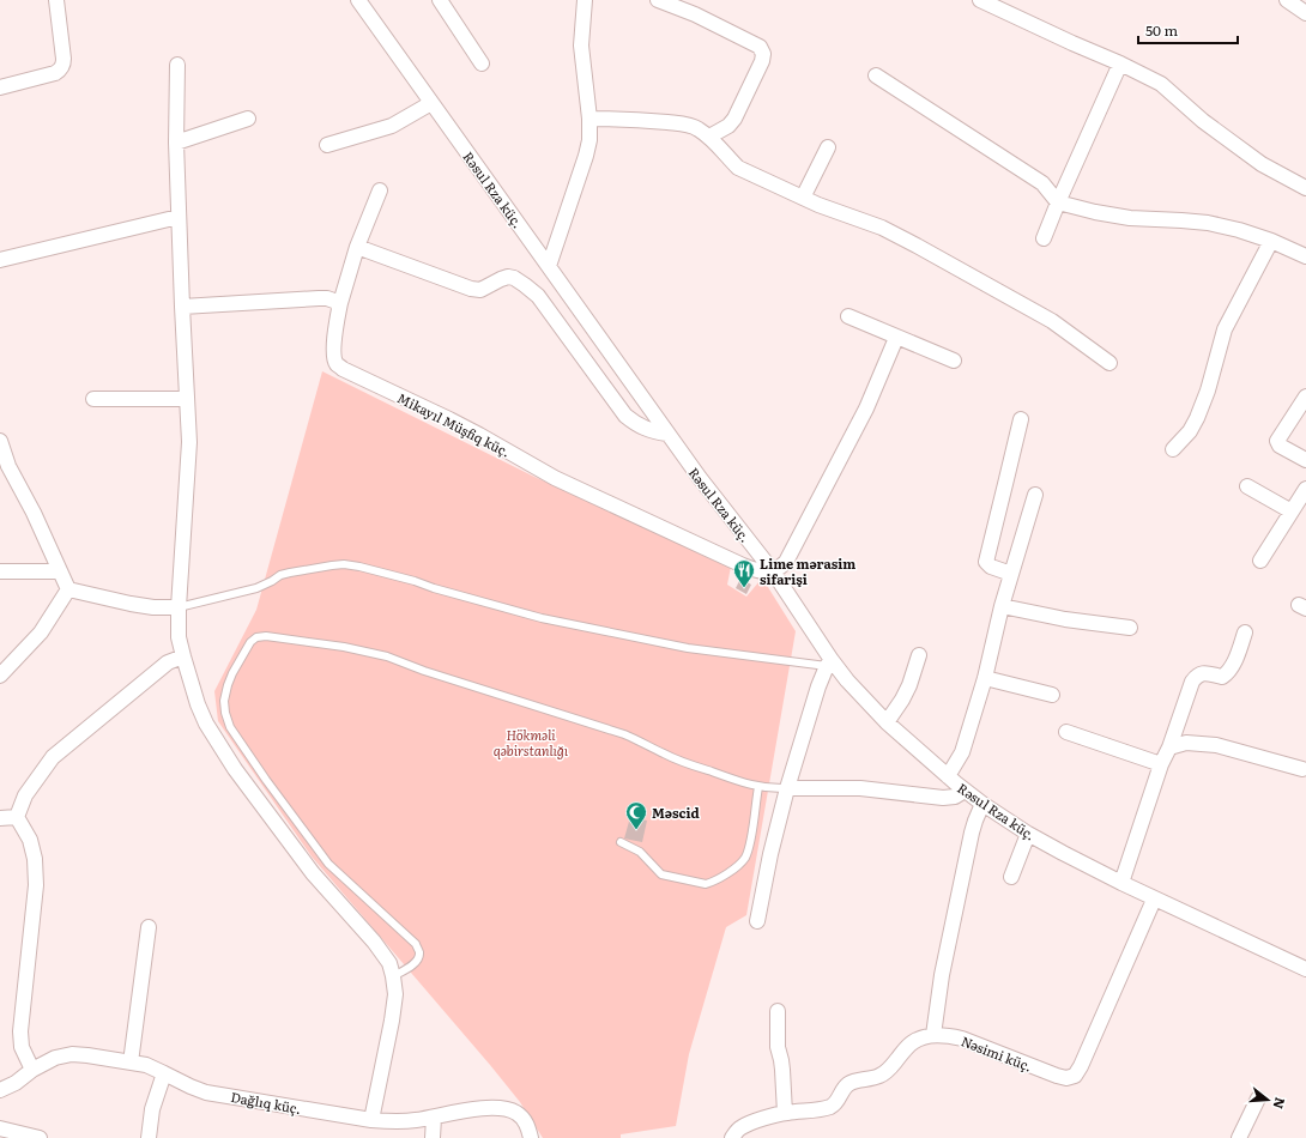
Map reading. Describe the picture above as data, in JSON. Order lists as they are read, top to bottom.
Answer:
{
  "streets": {
    "street": [
      "Rəsul Rza küç.",
      "Mikayıl Müşfiq küç.",
      "Nəsimi küç.",
      "Dağlıq küç."
    ]
  },
  "crossings": [
    ["Rəsul Rza küç.", "Mikayıl Müşfiq küç."],
    ["Rəsul Rza küç.", "Nəsimi küç."]
  ],
  "parks": ["Hökməli qəbirstanlığı"],
  "places": {
    "restaurant": ["Lime mərasim sifarişi"],
    "mosque": ["Məscid"]
  },
  "scale_bar": "50 m",
  "north": "right"
}
